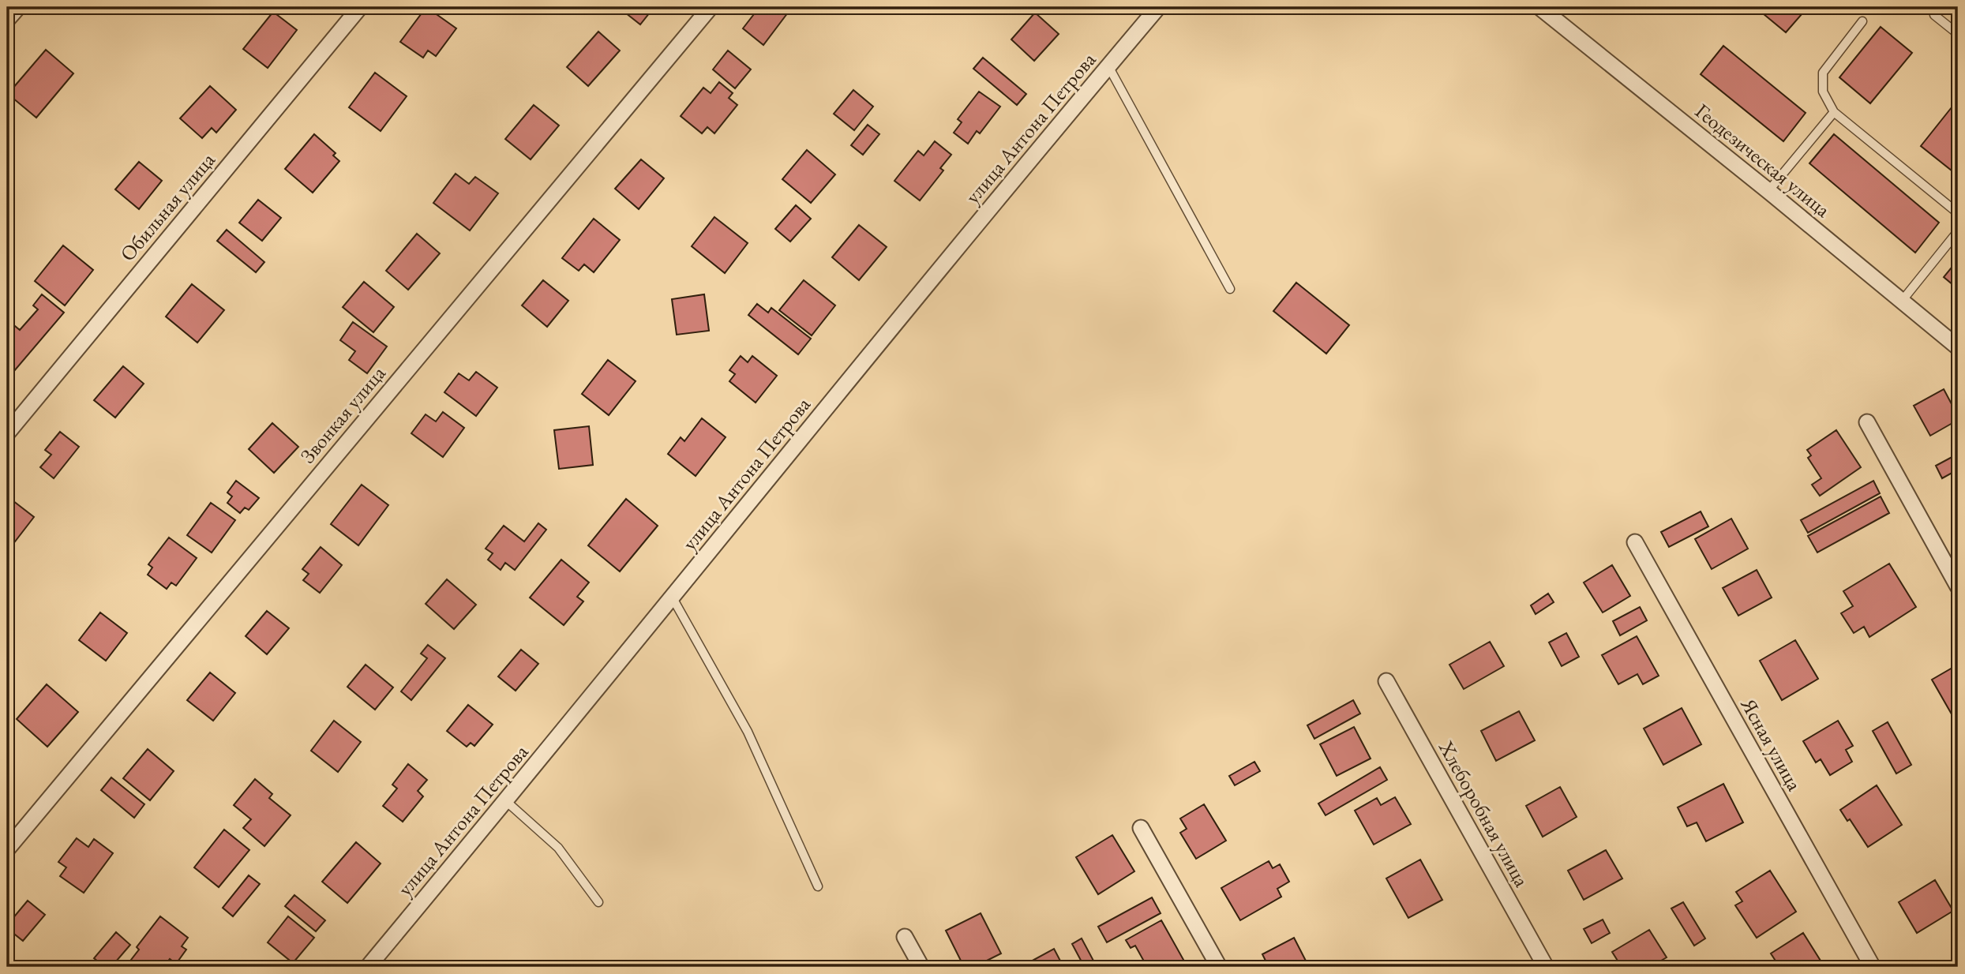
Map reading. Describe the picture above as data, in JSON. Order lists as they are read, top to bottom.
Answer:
{
  "streets": {
    "street": [
      "улица Антона Петрова",
      "Геодезическая улица",
      "Обильная улица",
      "Звонкая улица",
      "Ясная улица",
      "Хлеборобная улица"
    ]
  }
}
